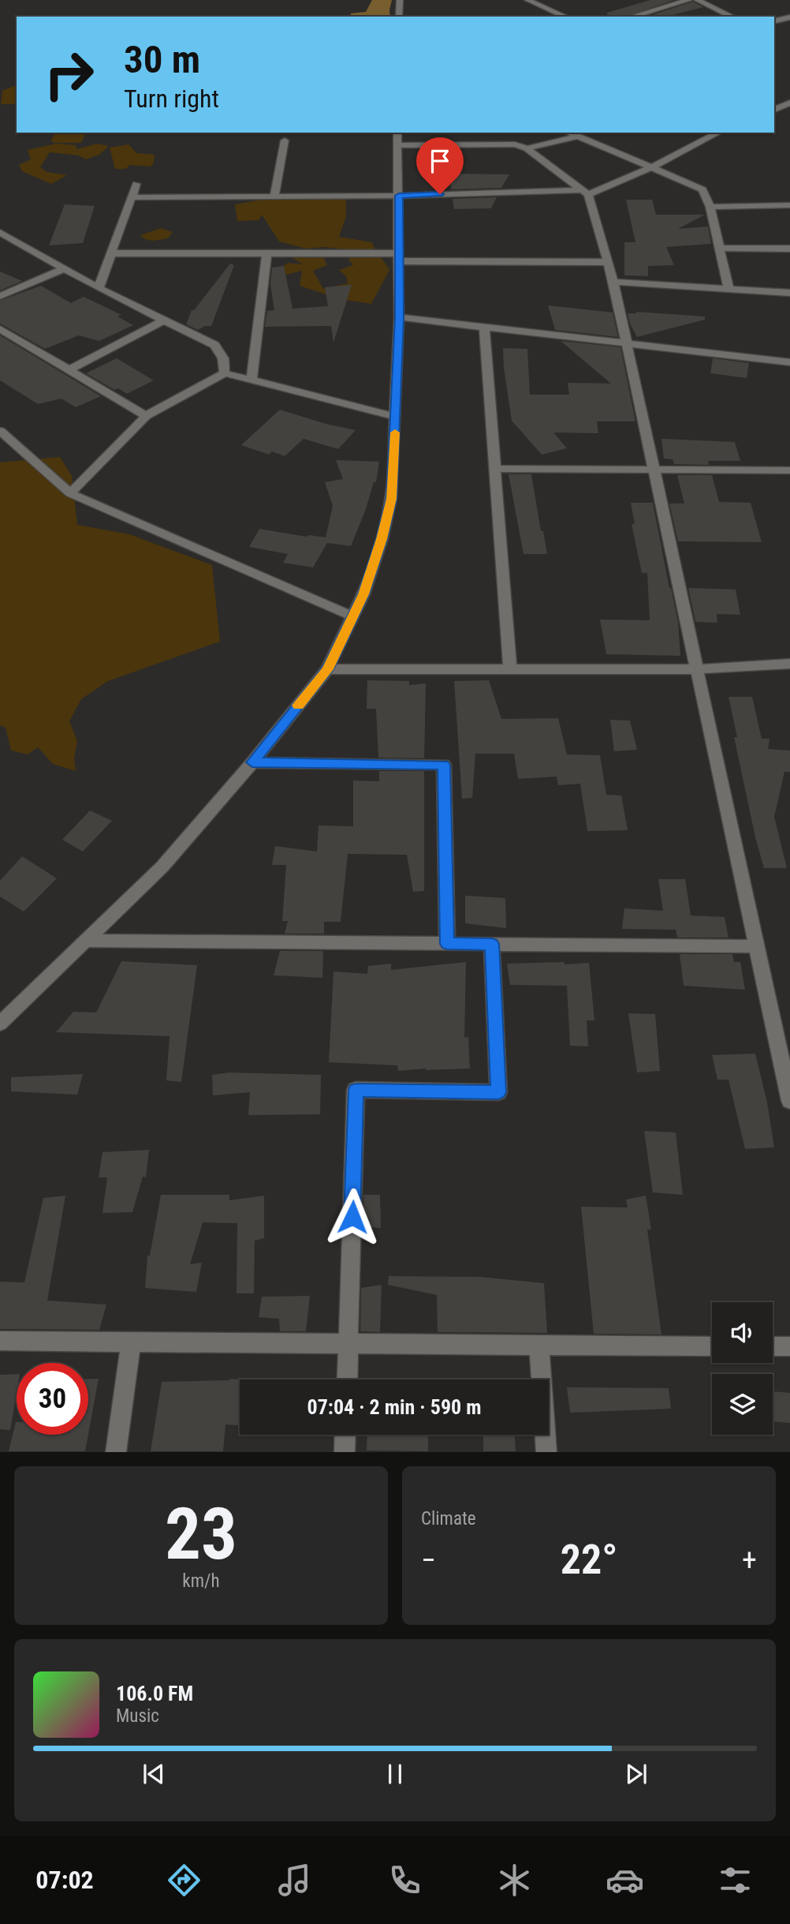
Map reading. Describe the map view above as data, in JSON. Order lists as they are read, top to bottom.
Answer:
{
  "page": {
    "turn": ["30 m", "Turn right"],
    "limit": "30",
    "trip": "07:04 · 2 min · 590 m",
    "tile": [
      ["23", "km/h"],
      "Climate"
    ],
    "heat": ["−", "22°", "+"],
    "song": ["106.0 FM", "Music"],
    "tabs": "07:02"
  }
}
